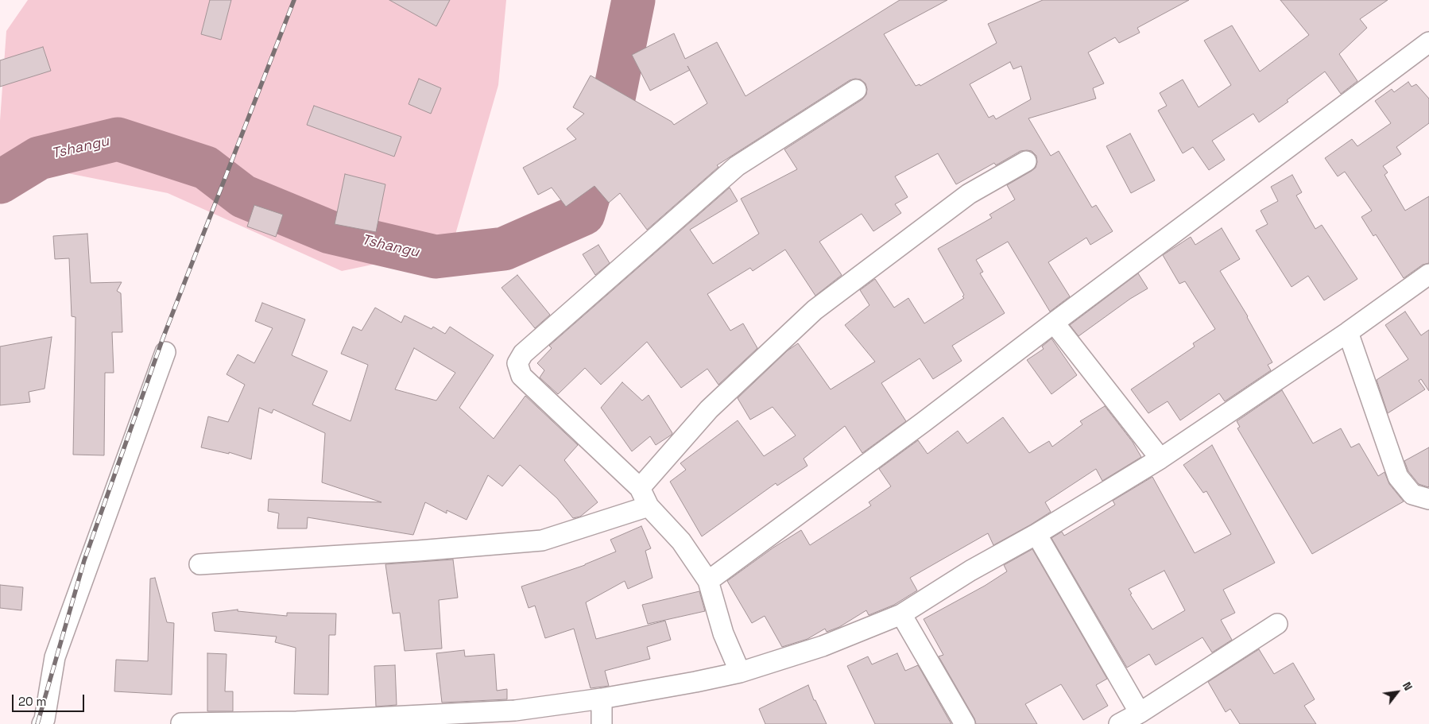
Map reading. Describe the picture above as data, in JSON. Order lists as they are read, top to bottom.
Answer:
{
  "water": ["Tshangu"],
  "scale_bar": "20 m",
  "north": "top right"
}
